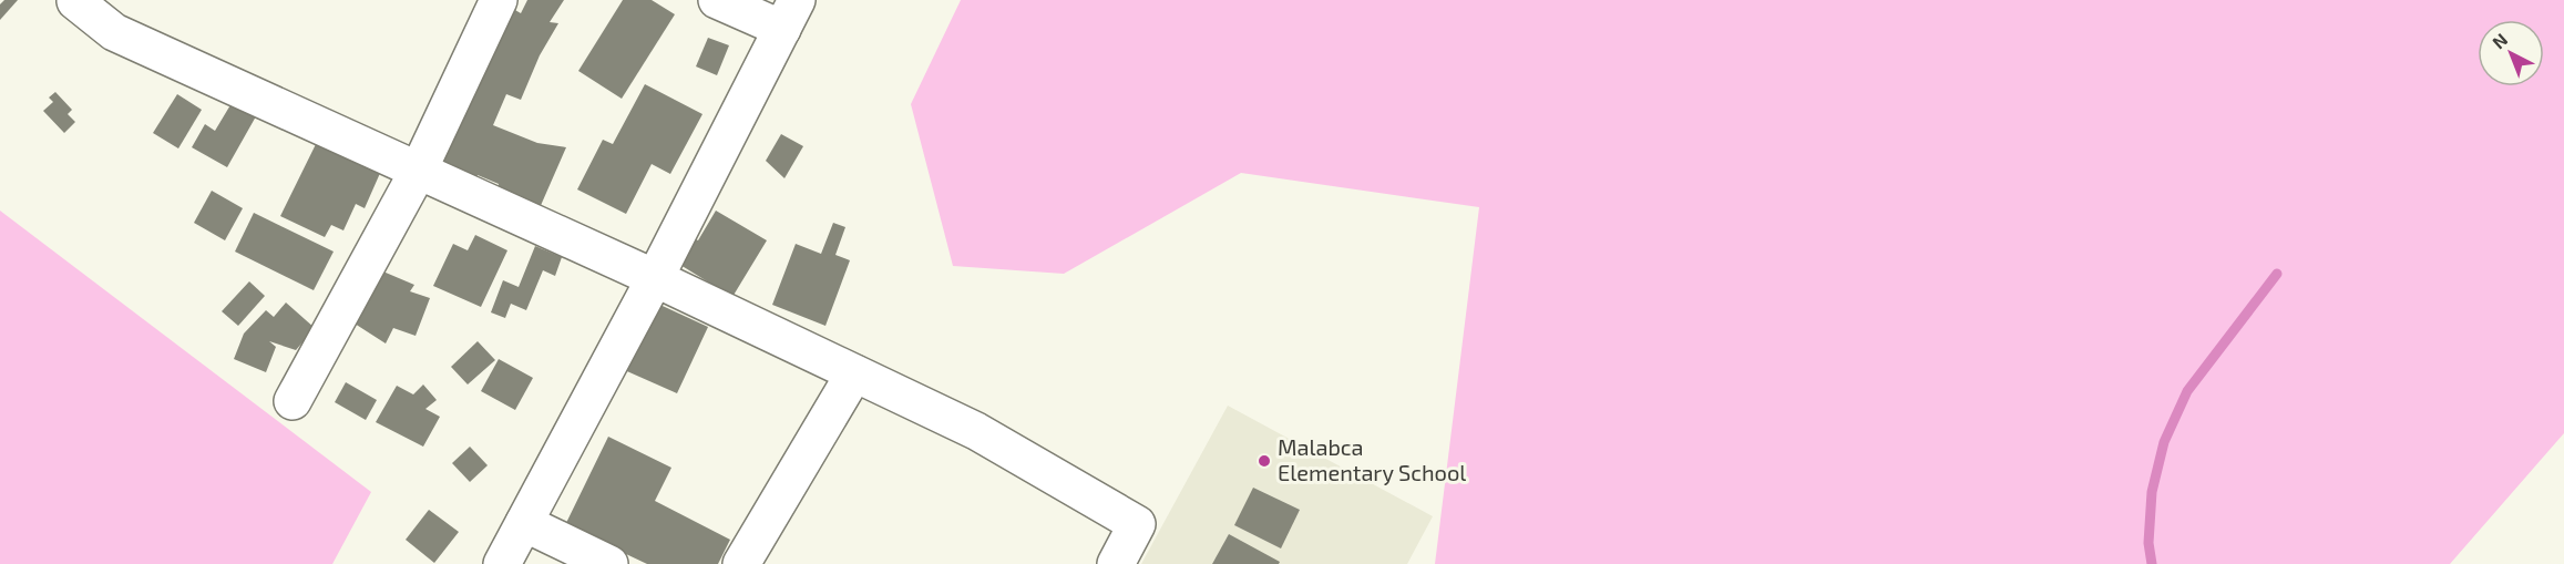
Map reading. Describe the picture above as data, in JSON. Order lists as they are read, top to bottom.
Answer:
{
  "places": ["Malabca Elementary School"],
  "north": "top left"
}
